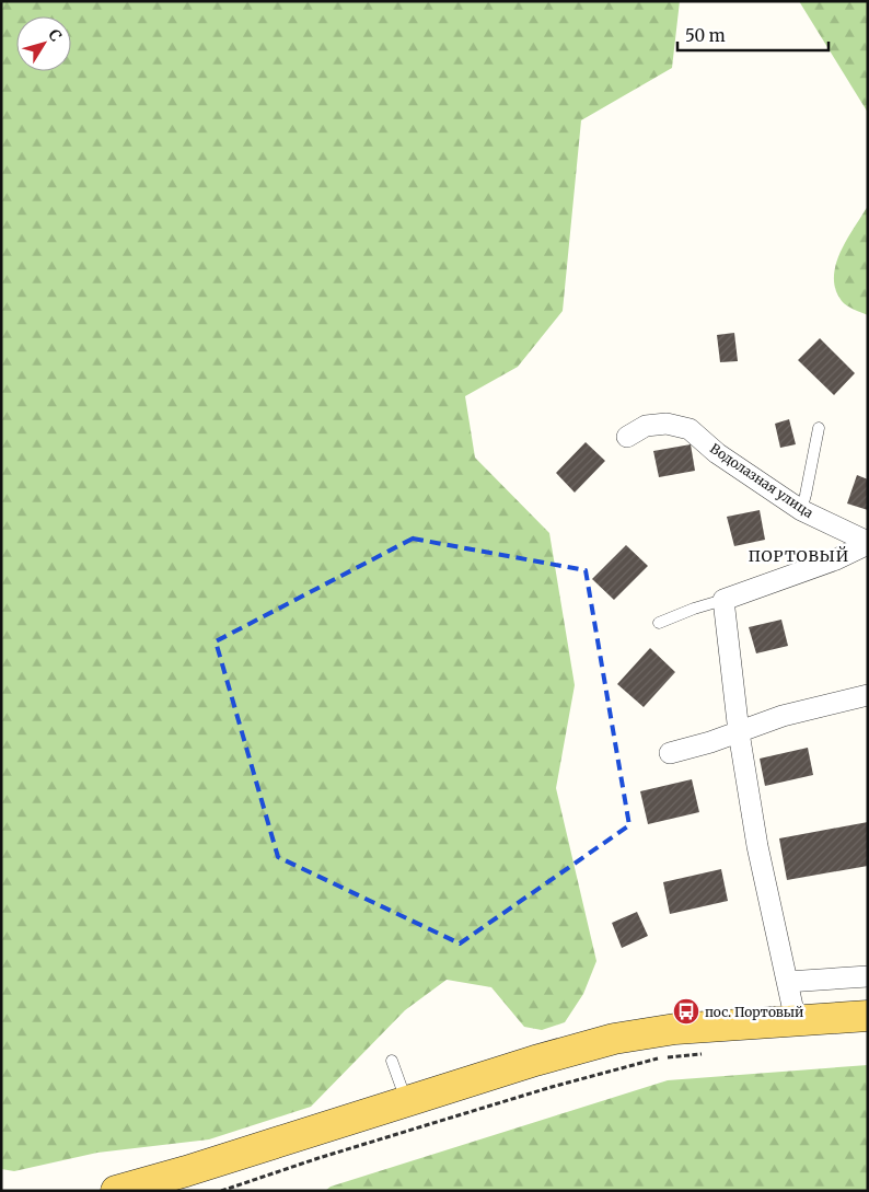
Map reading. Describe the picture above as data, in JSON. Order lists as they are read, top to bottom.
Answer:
{
  "streets": {
    "street": ["Водолазная улица"]
  },
  "districts": ["ПОРТОВЫЙ"],
  "places": {
    "bus stop": ["пос. Портовый"]
  },
  "scale_bar": "50 m",
  "north": "top right"
}
